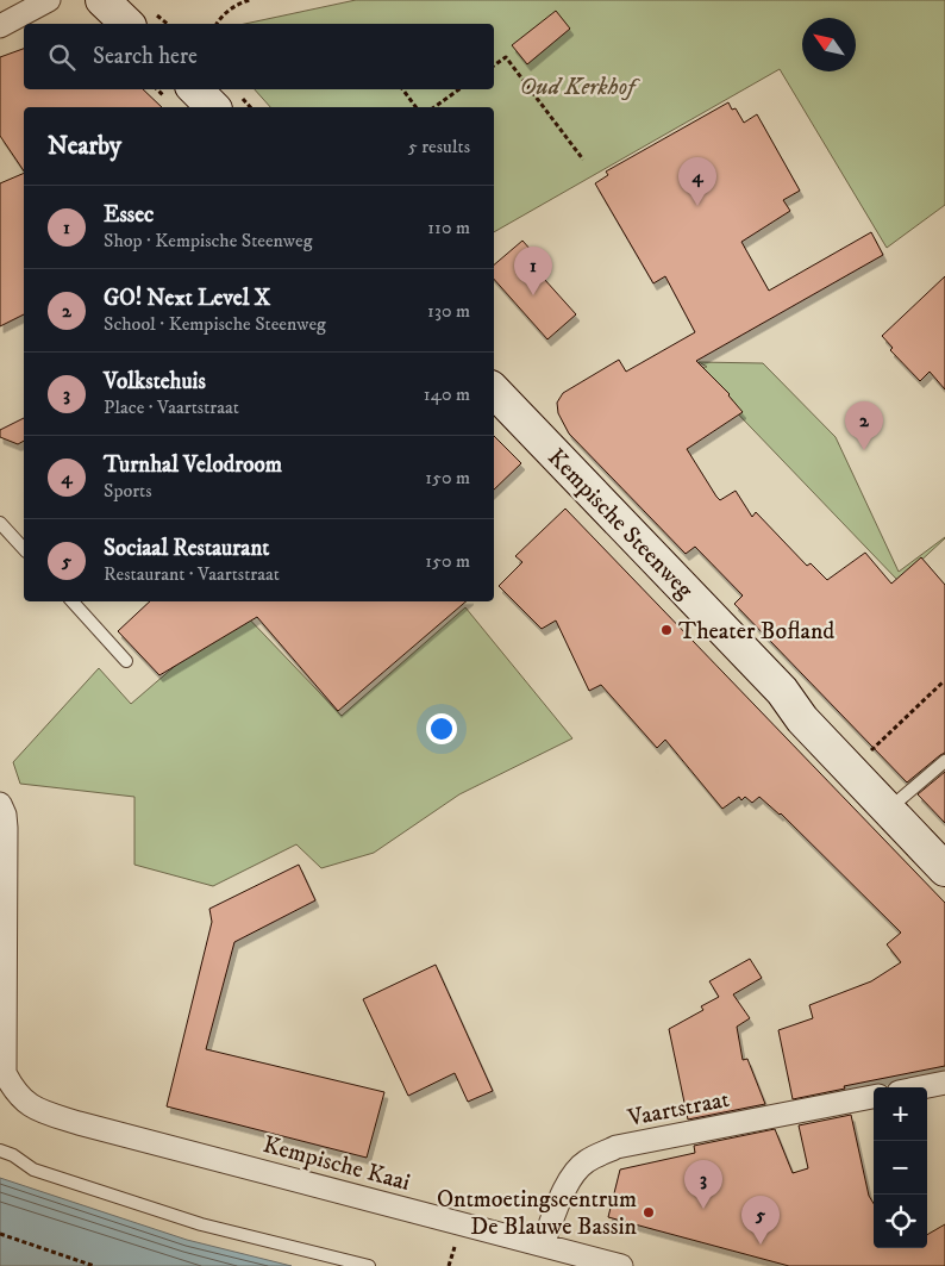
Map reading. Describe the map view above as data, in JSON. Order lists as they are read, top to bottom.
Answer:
{
  "streets": {
    "main road": ["Kempische Steenweg"],
    "street": ["Vaartstraat", "Kempische Kaai"]
  },
  "crossings": [
    ["Vaartstraat", "Kempische Kaai"]
  ],
  "parks": ["Oud Kerkhof"],
  "places": ["Theater Bofland", "Ontmoetingscentrum De Blauwe Bassin"],
  "north": "top left",
  "page": {
    "search": "Search here",
    "heading": ["Nearby", "5 results"],
    "pins": [
      "4",
      "1",
      "2",
      "3",
      "5"
    ],
    "list": [
      {
        "mark": "1",
        "name": "Essec",
        "note": "Shop · Kempische Steenweg",
        "value": "110 m"
      },
      {
        "mark": "2",
        "name": "GO! Next Level X",
        "note": "School · Kempische Steenweg",
        "value": "130 m"
      },
      {
        "mark": "3",
        "name": "Volkstehuis",
        "note": "Place · Vaartstraat",
        "value": "140 m"
      },
      {
        "mark": "4",
        "name": "Turnhal Velodroom",
        "note": "Sports",
        "value": "150 m"
      },
      {
        "mark": "5",
        "name": "Sociaal Restaurant",
        "note": "Restaurant · Vaartstraat",
        "value": "150 m"
      }
    ],
    "map_buttons": ["+", "−"]
  }
}
